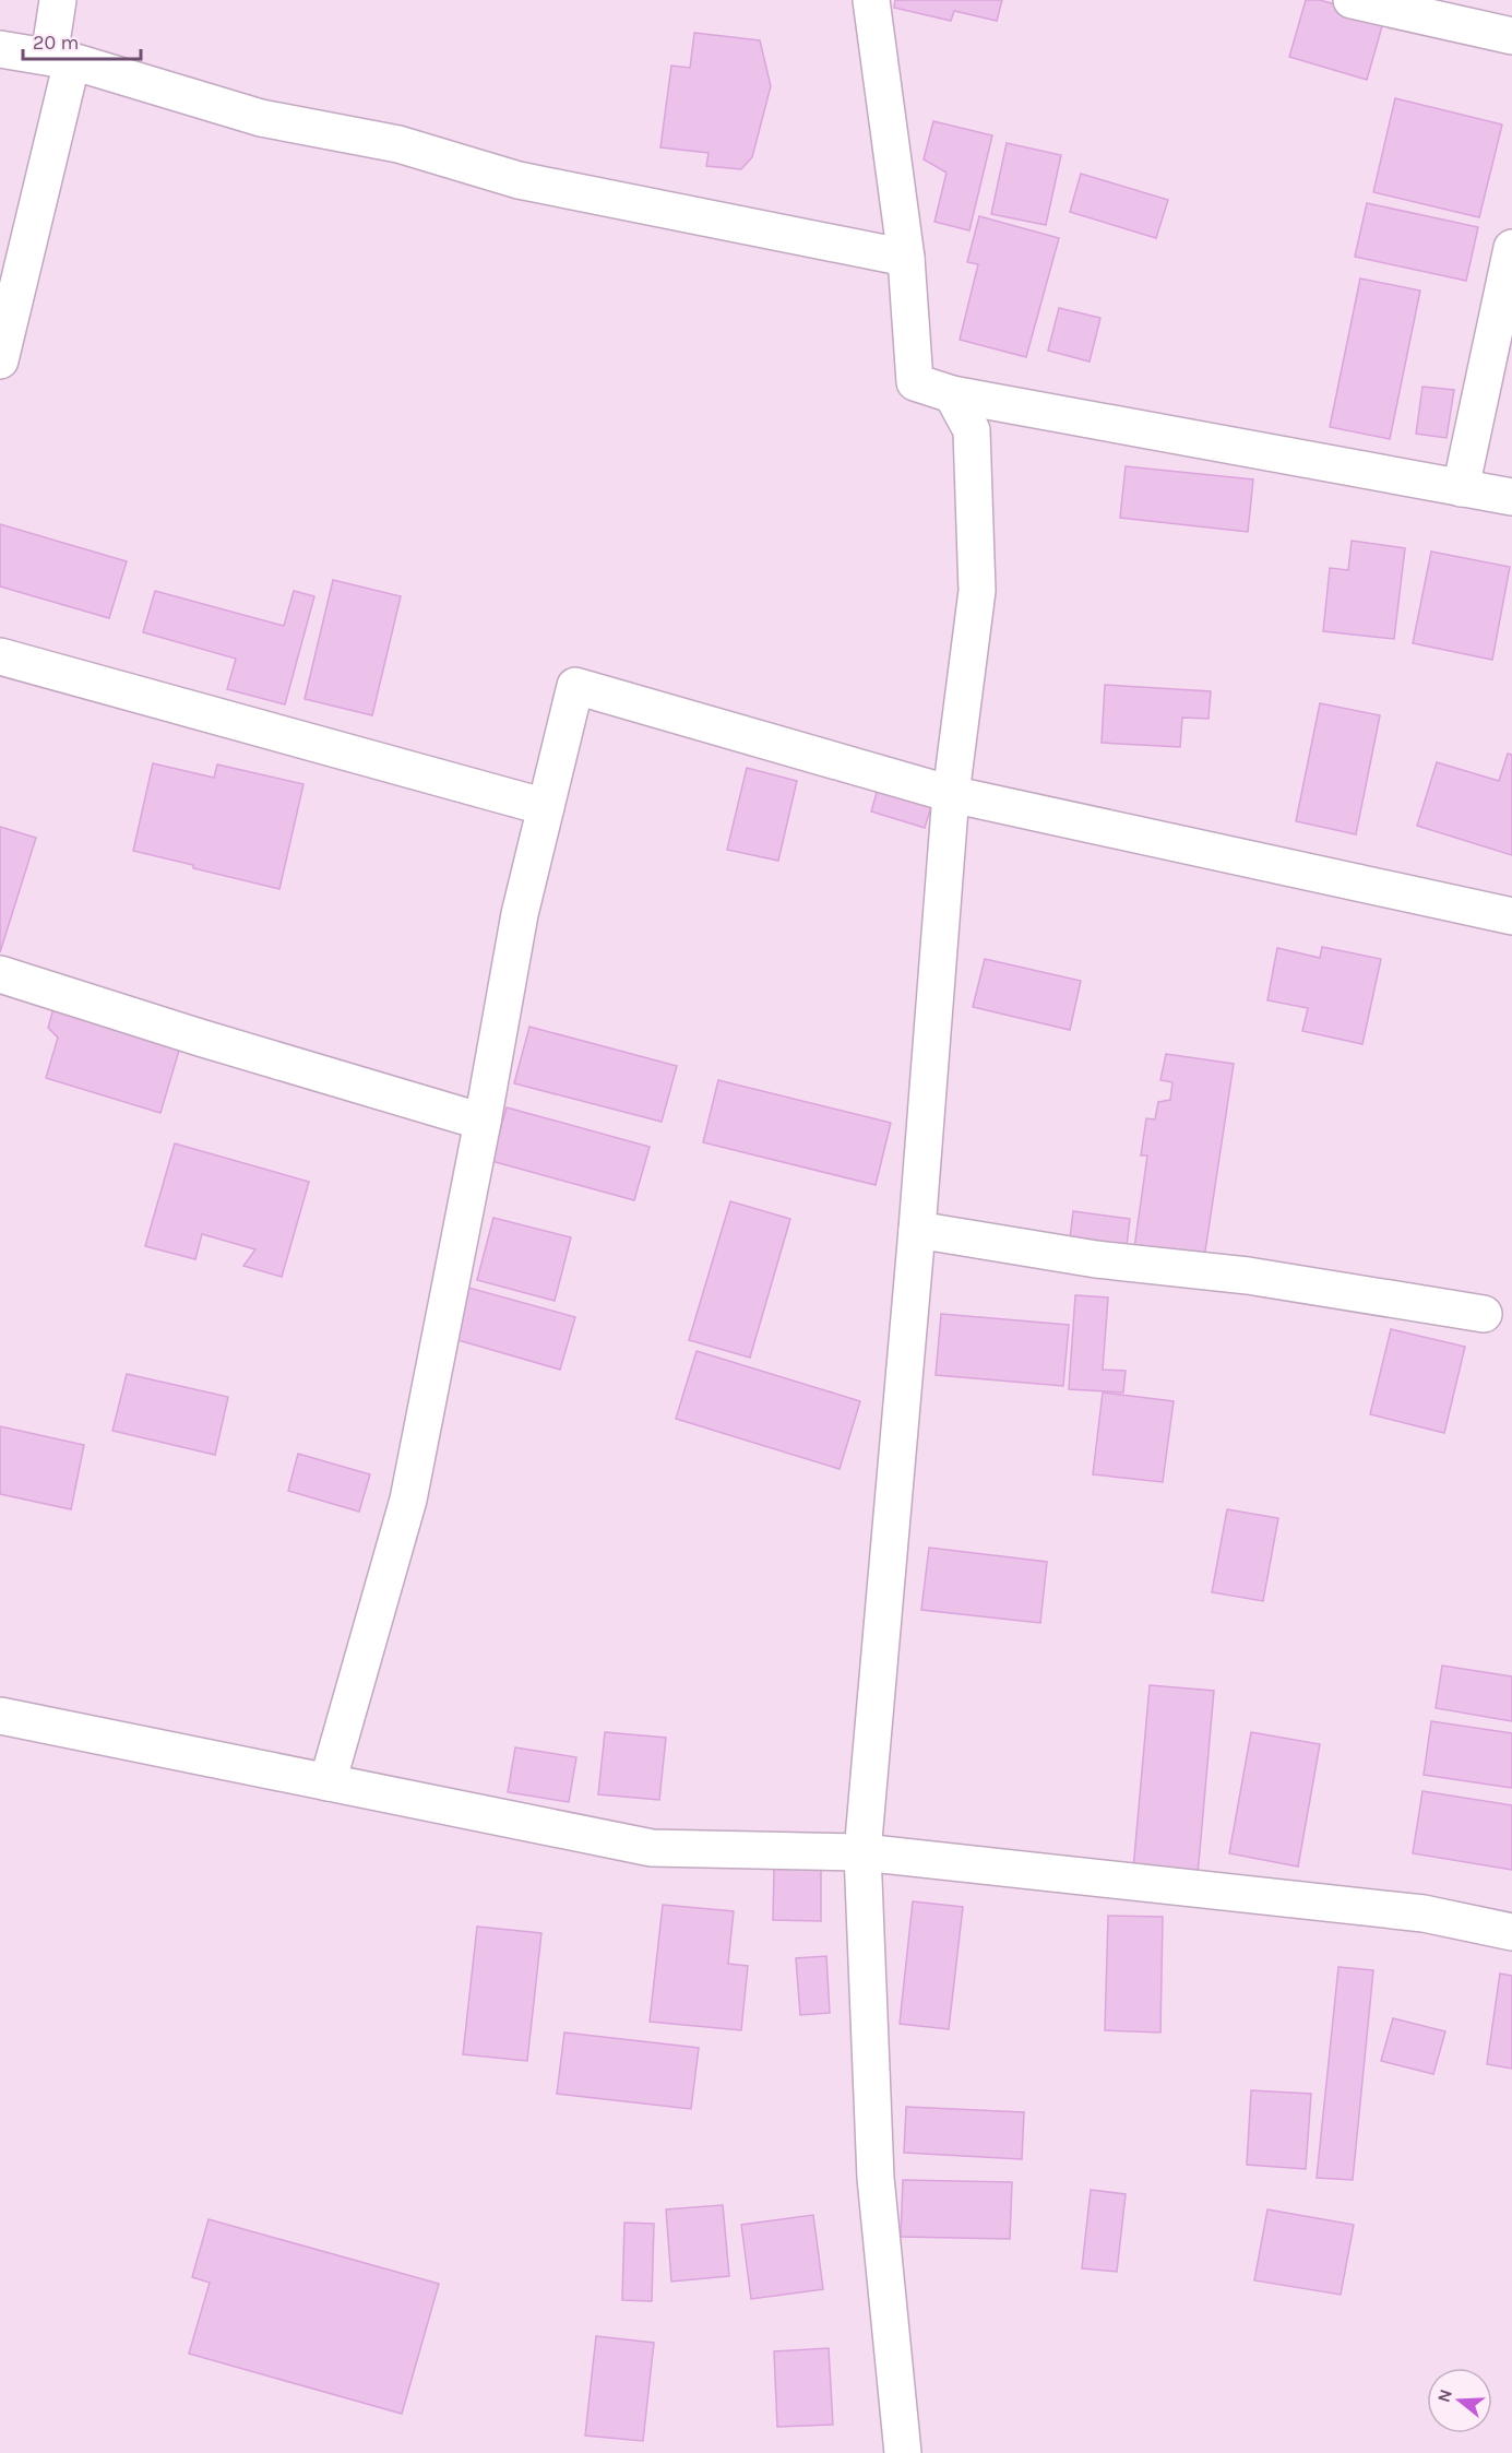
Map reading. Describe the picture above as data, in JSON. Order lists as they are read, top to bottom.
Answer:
{
  "scale_bar": "20 m",
  "north": "left"
}
